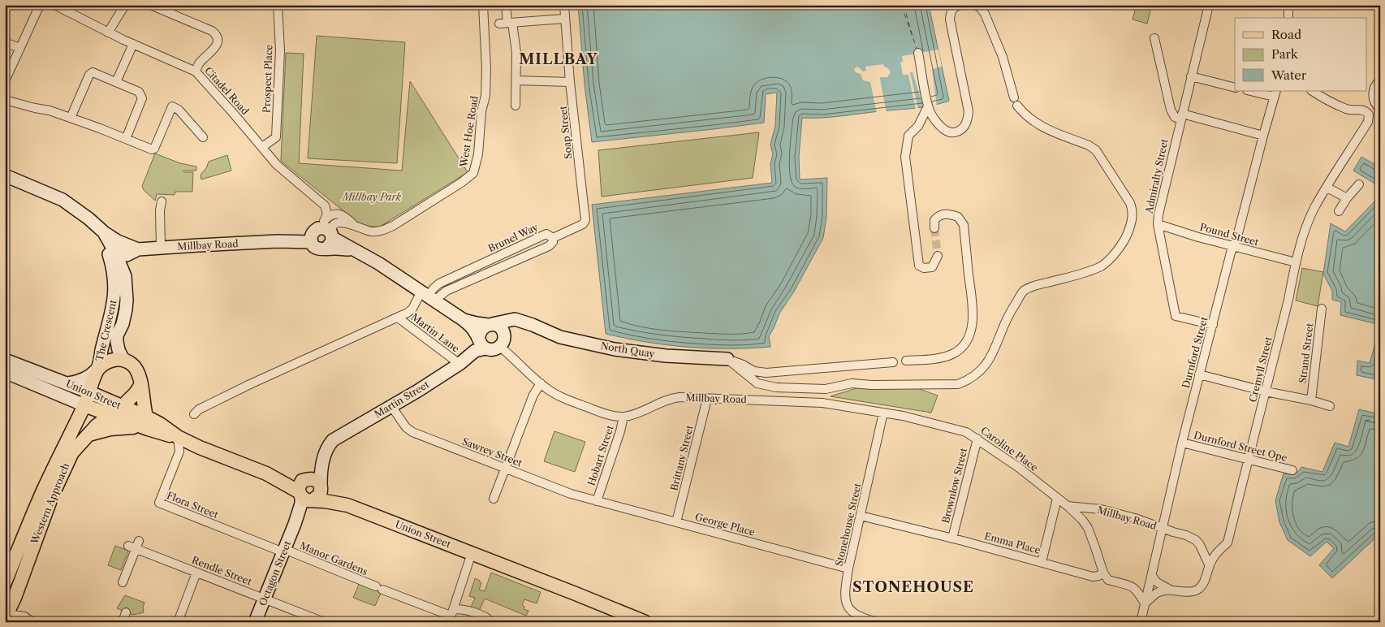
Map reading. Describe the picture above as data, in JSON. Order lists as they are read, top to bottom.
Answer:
{
  "streets": {
    "main road": ["The Crescent", "Union Street", "Western Approach"],
    "street": [
      "Prospect Place",
      "Citadel Road",
      "West Hoe Road",
      "Soap Street",
      "Admiralty Street",
      "Pound Street",
      "Brunel Way",
      "Millbay Road",
      "Martin Lane",
      "North Quay",
      "Durnford Street",
      "Strand Street",
      "Cremyll Street",
      "Martin Street",
      "Durnford Street Ope",
      "Caroline Place",
      "Sawrey Street",
      "Hobart Street",
      "Brittany Street",
      "Brownlow Street",
      "Flora Street",
      "George Place",
      "Stonehouse Street",
      "Emma Place",
      "Manor Gardens",
      "Rendle Street",
      "Octagon Street"
    ]
  },
  "crossings": [
    ["Prospect Place", "Citadel Road"],
    ["Citadel Road", "West Hoe Road"],
    ["Citadel Road", "Millbay Road"],
    ["West Hoe Road", "Millbay Road"],
    ["Soap Street", "Brunel Way"],
    ["Admiralty Street", "Pound Street"],
    ["Admiralty Street", "Durnford Street"],
    ["Pound Street", "Durnford Street"],
    ["Pound Street", "Cremyll Street"],
    ["Millbay Road", "The Crescent"],
    ["Millbay Road", "North Quay"],
    ["Millbay Road", "Durnford Street"],
    ["Millbay Road", "Cremyll Street"],
    ["Millbay Road", "Martin Street"],
    ["Millbay Road", "Caroline Place"],
    ["Millbay Road", "Hobart Street"],
    ["Millbay Road", "Brittany Street"],
    ["Millbay Road", "Stonehouse Street"],
    ["The Crescent", "Union Street"],
    ["The Crescent", "Western Approach"],
    ["Martin Lane", "Martin Street"],
    ["North Quay", "Martin Street"],
    ["Durnford Street", "Cremyll Street"],
    ["Durnford Street", "Durnford Street Ope"],
    ["Cremyll Street", "Durnford Street Ope"],
    ["Union Street", "Martin Street"],
    ["Union Street", "Western Approach"],
    ["Union Street", "Flora Street"],
    ["Union Street", "Octagon Street"],
    ["Martin Street", "Sawrey Street"],
    ["Martin Street", "Octagon Street"],
    ["Caroline Place", "Brownlow Street"],
    ["Caroline Place", "Stonehouse Street"],
    ["Caroline Place", "Emma Place"],
    ["Sawrey Street", "Hobart Street"],
    ["Sawrey Street", "George Place"],
    ["Hobart Street", "George Place"],
    ["Brittany Street", "George Place"],
    ["Brownlow Street", "Emma Place"],
    ["Flora Street", "Manor Gardens"],
    ["Flora Street", "Octagon Street"],
    ["George Place", "Stonehouse Street"],
    ["Stonehouse Street", "Emma Place"],
    ["Manor Gardens", "Octagon Street"],
    ["Rendle Street", "Octagon Street"]
  ],
  "districts": ["MILLBAY", "STONEHOUSE"],
  "parks": ["Millbay Park"],
  "legend": ["Road", "Park", "Water"]
}
